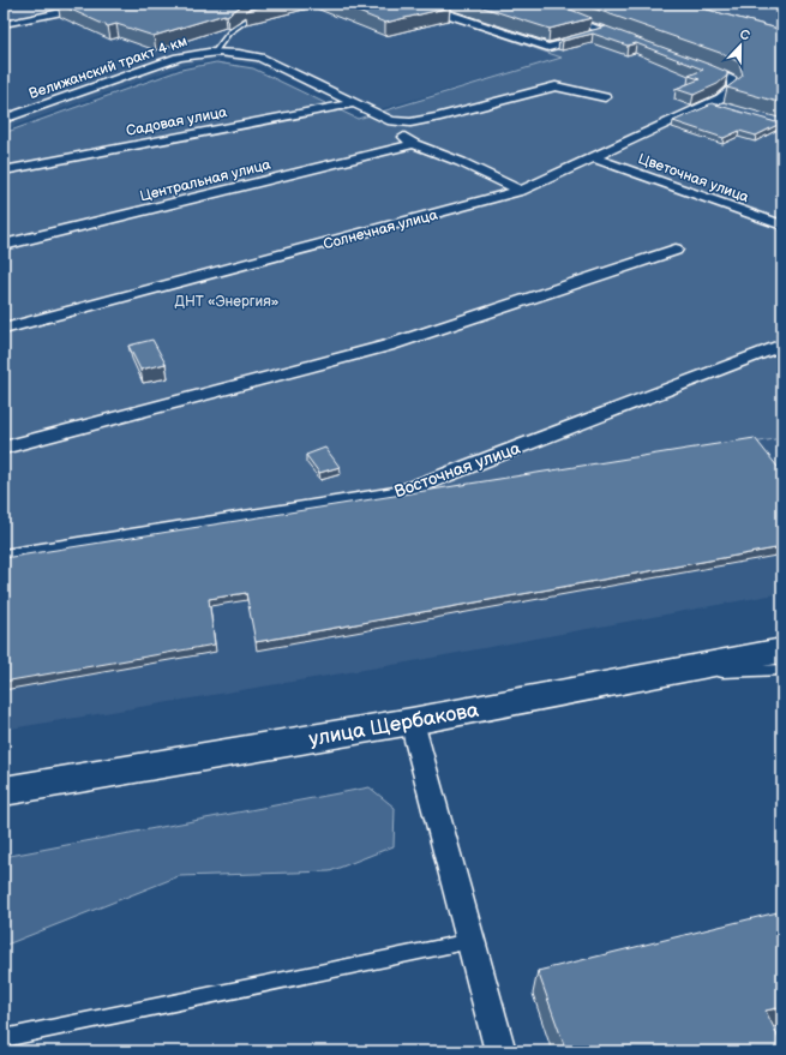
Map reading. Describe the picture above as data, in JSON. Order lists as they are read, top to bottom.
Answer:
{
  "streets": {
    "main road": ["улица Щербакова"],
    "street": [
      "Велижанский тракт 4 км",
      "Садовая улица",
      "Цветочная улица",
      "Центральная улица",
      "Солнечная улица",
      "Восточная улица"
    ]
  },
  "crossings": [
    ["Велижанский тракт 4 км", "Садовая улица"],
    ["Цветочная улица", "Солнечная улица"]
  ],
  "parks": ["ДНТ «Энергия»"],
  "north": "top"
}
